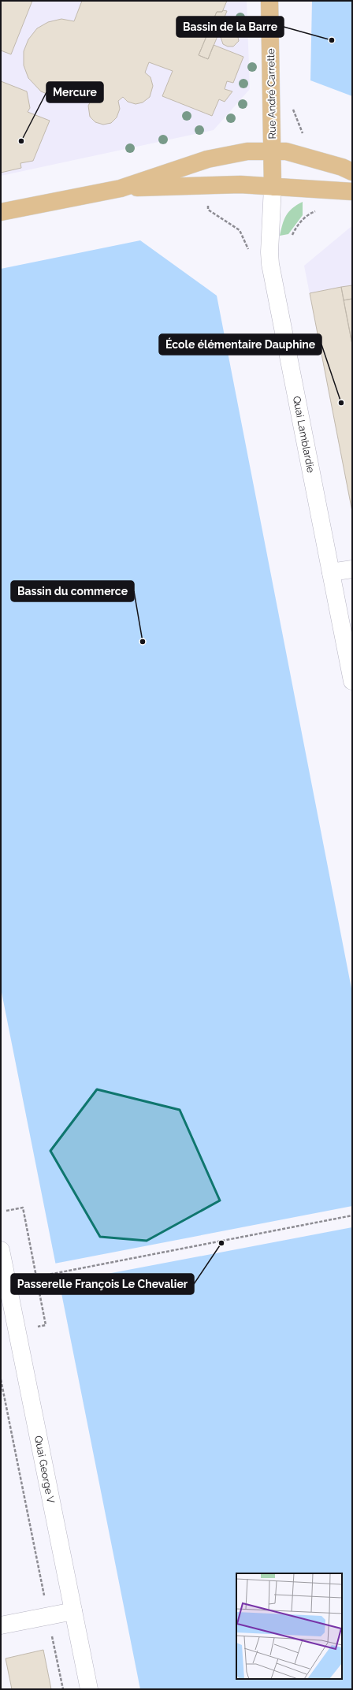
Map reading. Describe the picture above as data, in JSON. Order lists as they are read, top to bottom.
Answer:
{
  "streets": {
    "main road": ["Rue André Carrette", "Quai Lamblardie", "Quai George V"]
  },
  "crossings": [
    ["Rue André Carrette", "Quai Lamblardie"]
  ],
  "places": [
    "Bassin de la Barre",
    "Mercure",
    "École élémentaire Dauphine",
    "Bassin du commerce",
    "Passerelle François Le Chevalier"
  ]
}
